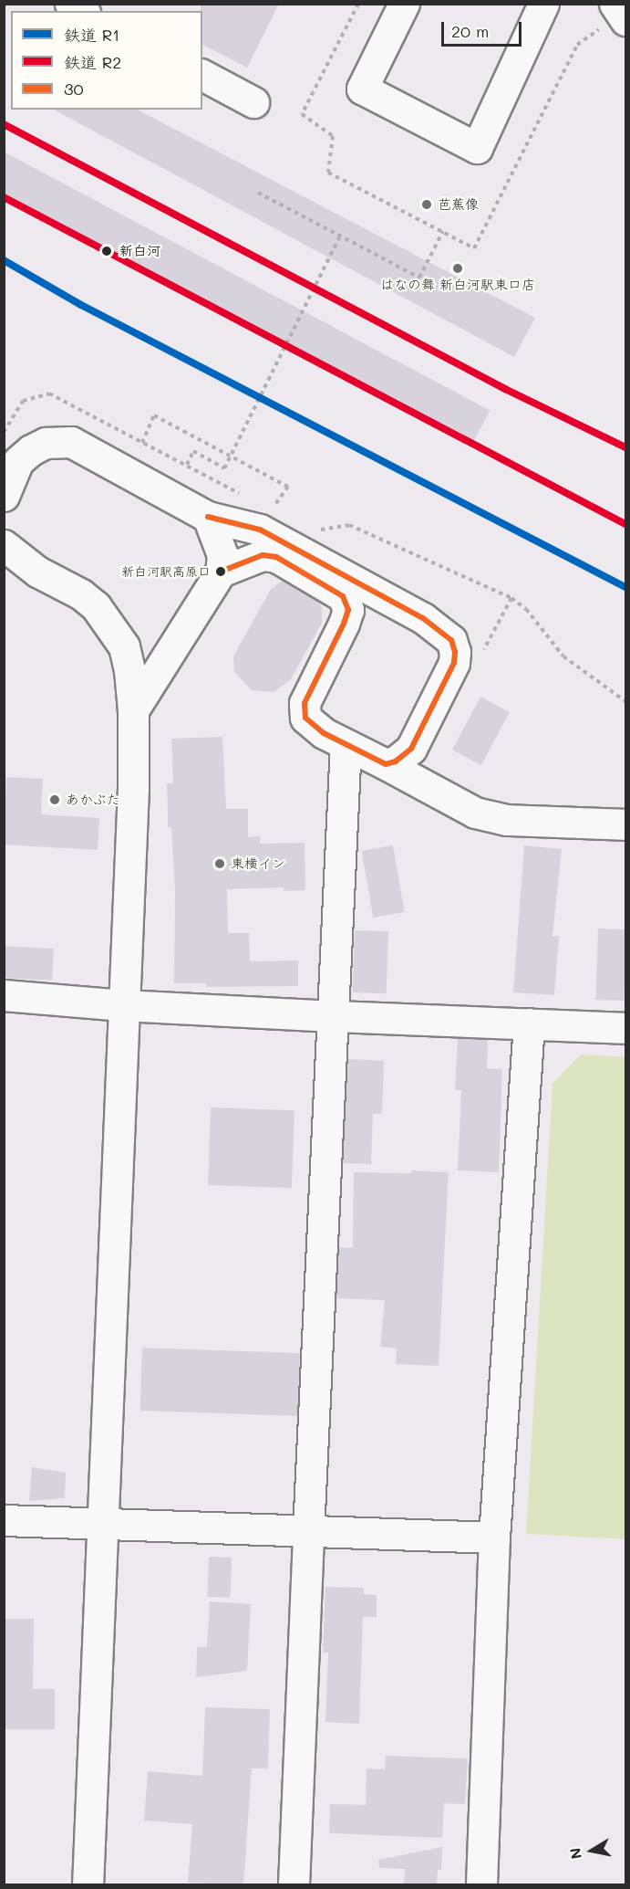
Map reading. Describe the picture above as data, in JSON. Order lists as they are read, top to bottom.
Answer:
{
  "places": [
    "芭蕉像",
    "新白河",
    "はなの舞 新白河駅東口店",
    "新白河駅高原口",
    "あかぶた",
    "東横イン"
  ],
  "lines": ["rail line R2", "rail line R1", "transit line 30"],
  "legend": ["鉄道 R1", "鉄道 R2", "30"],
  "scale_bar": "20 m",
  "north": "left"
}
